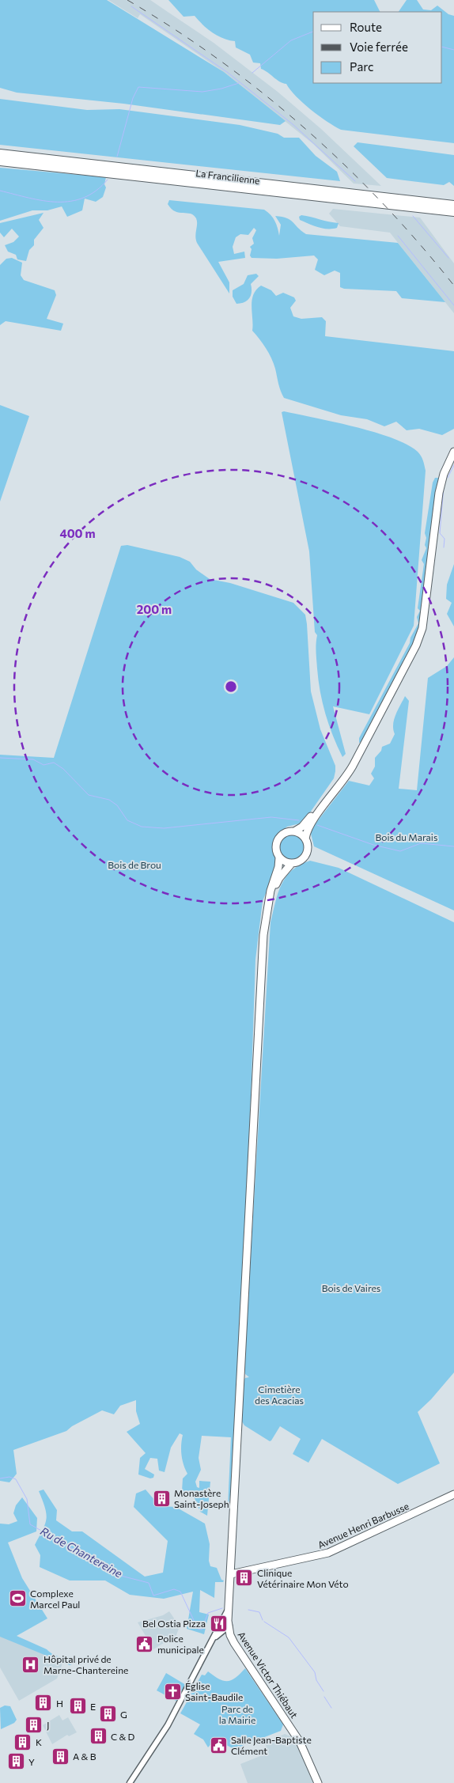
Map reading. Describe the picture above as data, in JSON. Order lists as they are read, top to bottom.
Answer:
{
  "streets": {
    "highway": ["La Francilienne"],
    "main road": ["Avenue Henri Barbusse", "Avenue Victor Thiébaut"]
  },
  "crossings": [
    ["Avenue Henri Barbusse", "Avenue Victor Thiébaut"]
  ],
  "water": ["Ru de Chantereine"],
  "parks": [
    "Bois du Marais",
    "Bois de Brou",
    "Bois de Vaires",
    "Cimetière des Acacias",
    "Parc de la Mairie"
  ],
  "places": {
    "building": [
      "Monastère Saint-Joseph",
      "Clinique Vétérinaire Mon Véto",
      "H",
      "E",
      "G",
      "J",
      "C & D",
      "K",
      "A & B",
      "Y"
    ],
    "sports": ["Complexe Marcel Paul"],
    "restaurant": ["Bel Ostia Pizza"],
    "public building": ["Police municipale", "Salle Jean-Baptiste Clément"],
    "hospital": ["Hôpital privé de Marne-Chantereine"],
    "church": ["Église Saint-Baudile"]
  },
  "legend": ["Route", "Voie ferrée", "Parc"],
  "rings": ["400 m", "200 m"]
}
